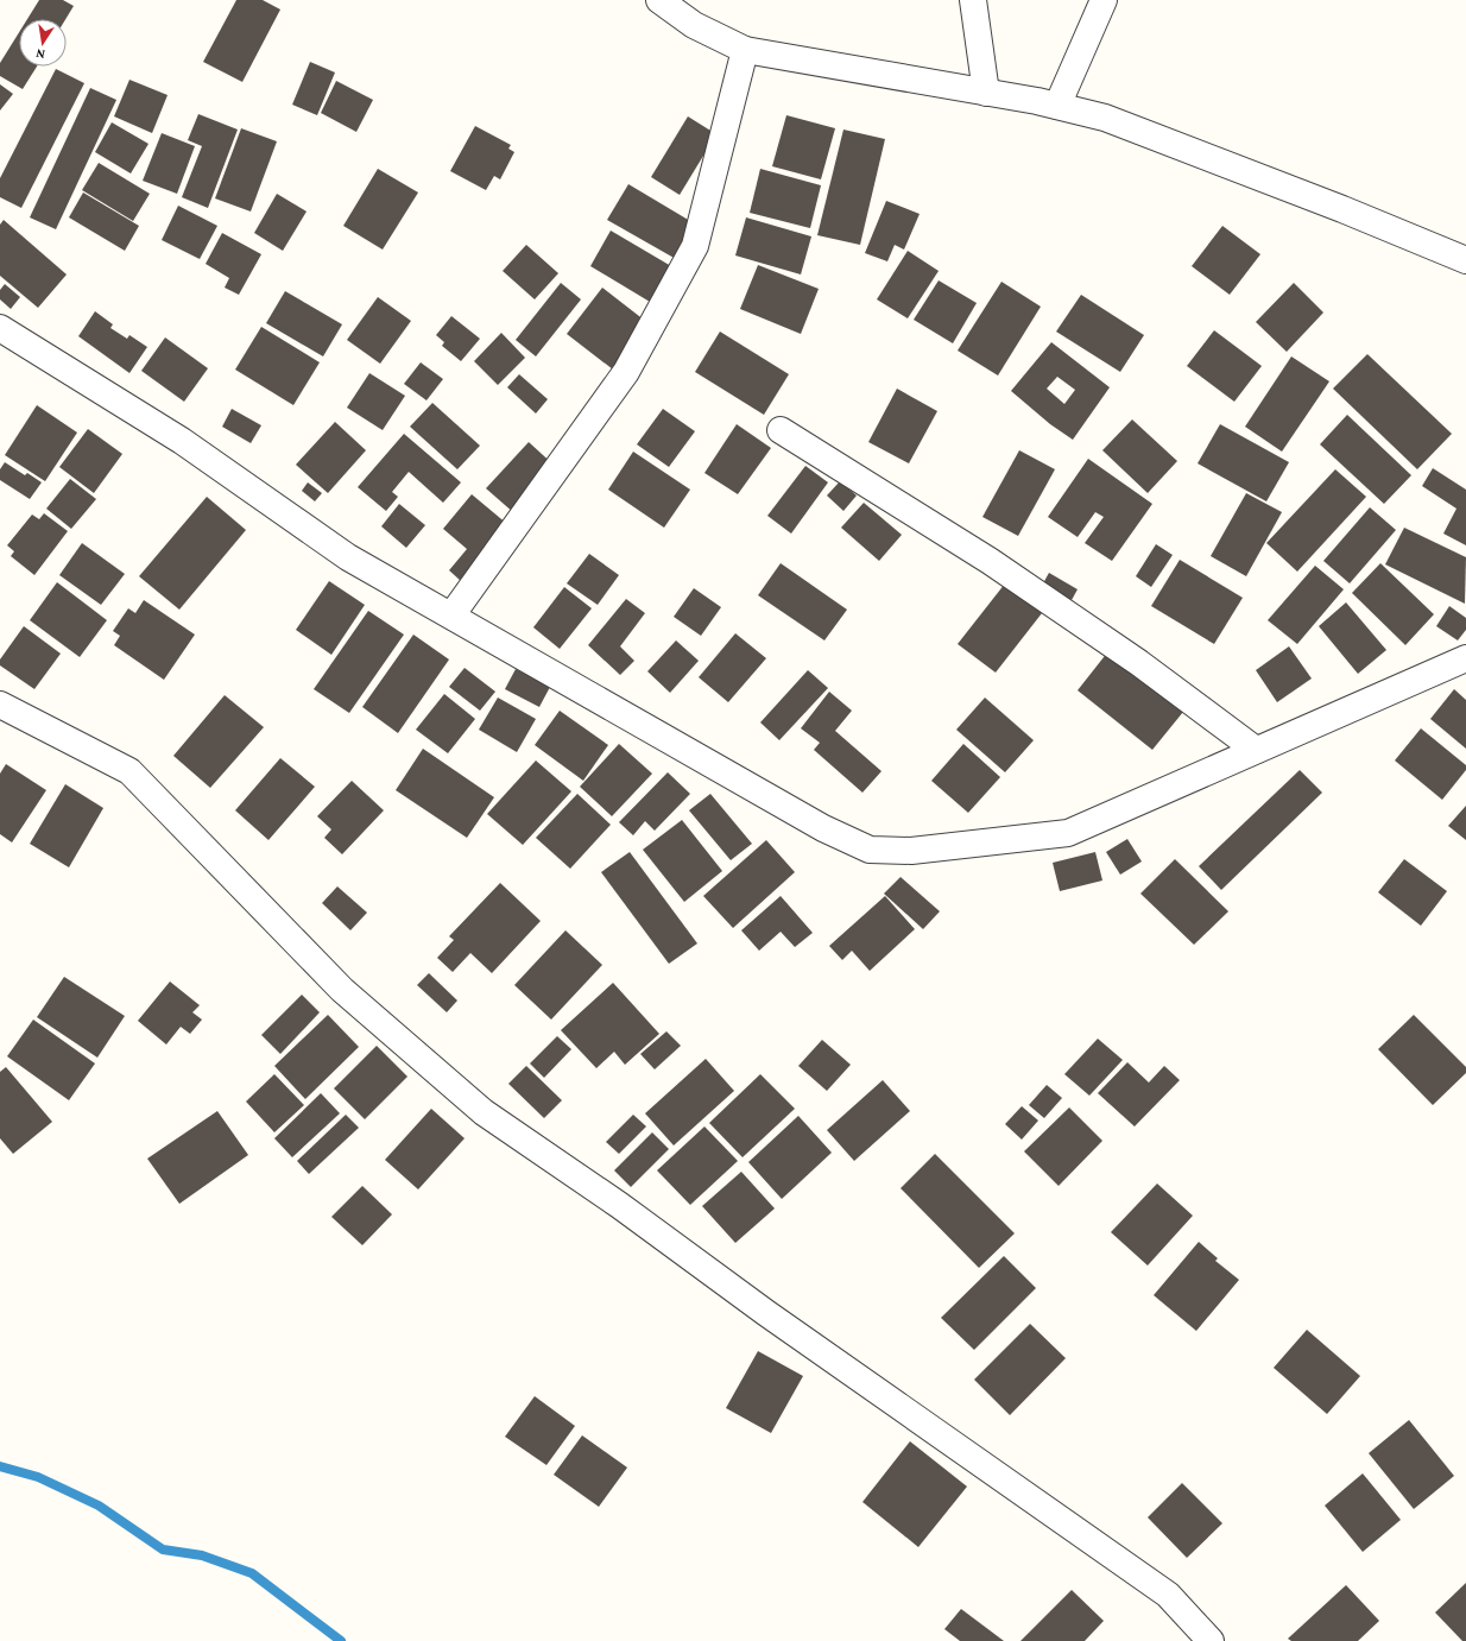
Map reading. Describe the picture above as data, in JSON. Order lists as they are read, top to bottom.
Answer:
{
  "north": "bottom"
}
